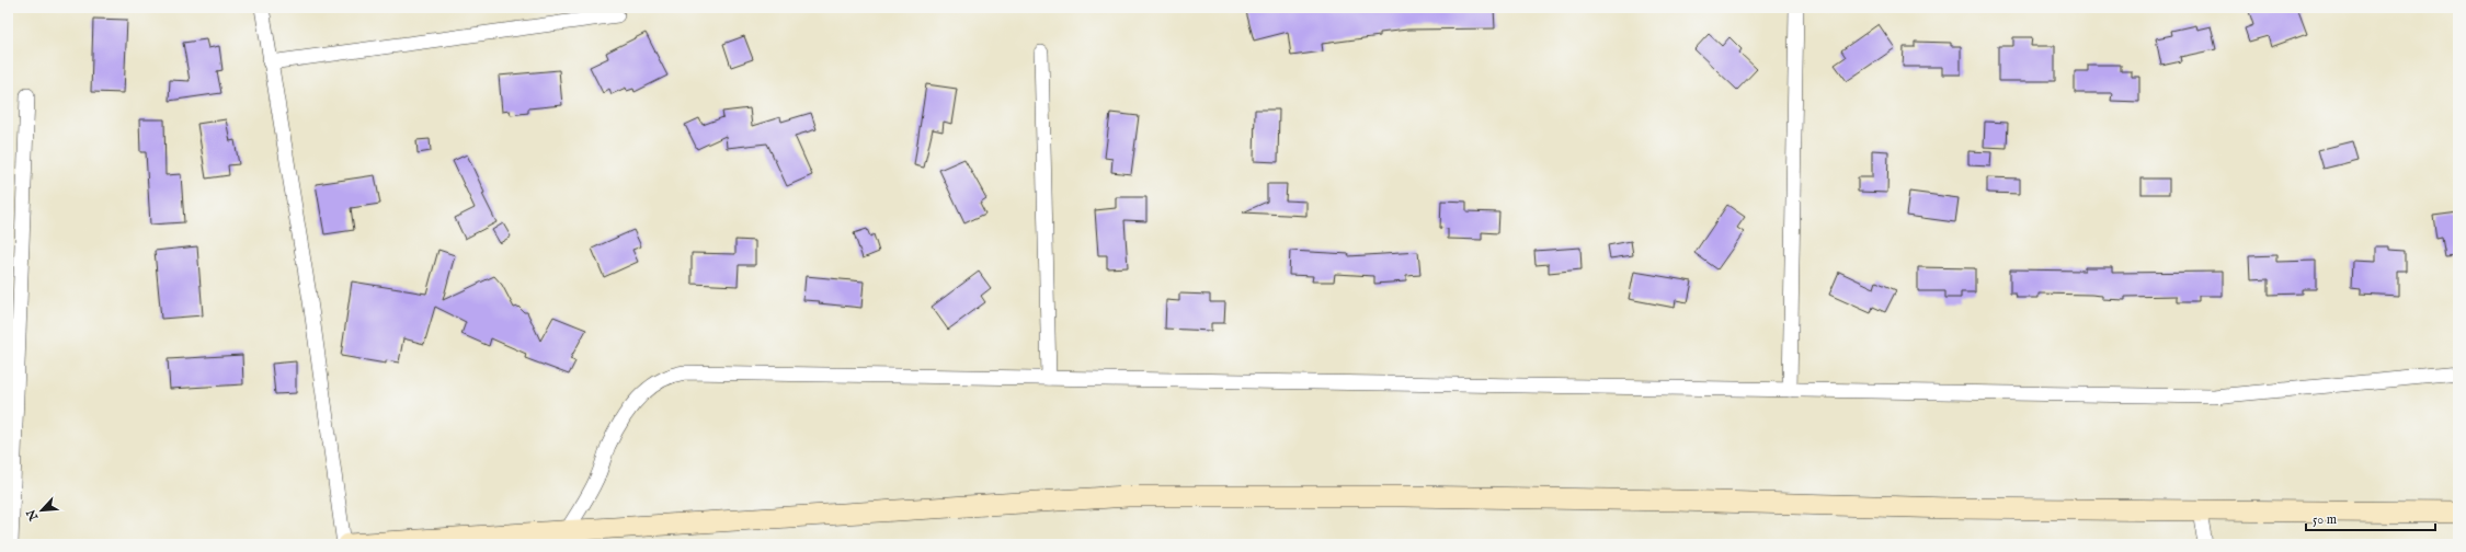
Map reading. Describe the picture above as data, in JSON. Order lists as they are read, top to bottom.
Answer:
{
  "scale_bar": "50 m",
  "north": "bottom left"
}
